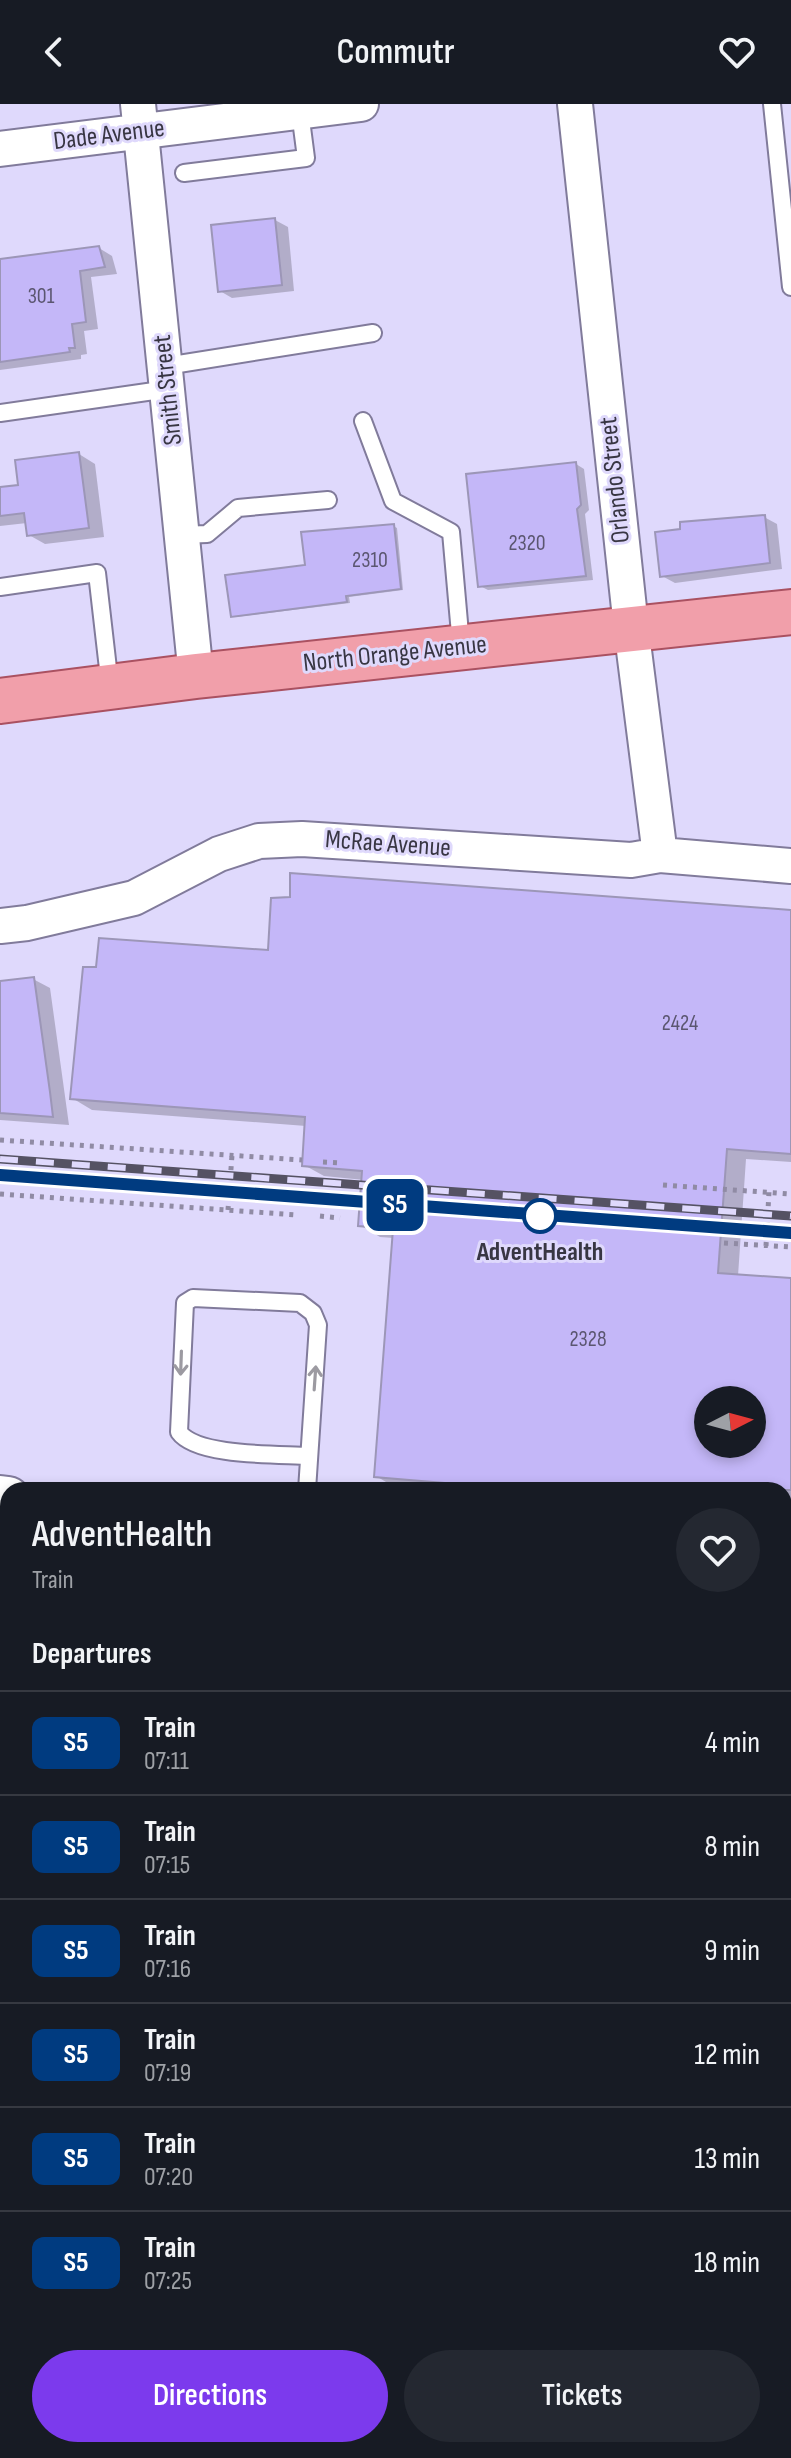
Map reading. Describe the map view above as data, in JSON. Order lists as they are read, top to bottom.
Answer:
{
  "streets": {
    "main road": ["North Orange Avenue"],
    "street": [
      "Dade Avenue",
      "Smith Street",
      "Orlando Street",
      "McRae Avenue"
    ]
  },
  "crossings": [
    ["Dade Avenue", "Smith Street"],
    ["Smith Street", "North Orange Avenue"],
    ["Orlando Street", "North Orange Avenue"],
    ["Orlando Street", "McRae Avenue"]
  ],
  "places": ["AdventHealth"],
  "house_numbers": [
    "301",
    "2320",
    "2310",
    "2424",
    "2328"
  ],
  "north": "right",
  "page": {
    "header": "Commutr",
    "on_map": "S5",
    "heading": [
      ["AdventHealth", "Train"],
      "Departures"
    ],
    "list": [
      {
        "mark": "S5",
        "name": "Train",
        "note": "07:11",
        "value": "4 min"
      },
      {
        "mark": "S5",
        "name": "Train",
        "note": "07:15",
        "value": "8 min"
      },
      {
        "mark": "S5",
        "name": "Train",
        "note": "07:16",
        "value": "9 min"
      },
      {
        "mark": "S5",
        "name": "Train",
        "note": "07:19",
        "value": "12 min"
      },
      {
        "mark": "S5",
        "name": "Train",
        "note": "07:20",
        "value": "13 min"
      },
      {
        "mark": "S5",
        "name": "Train",
        "note": "07:25",
        "value": "18 min"
      }
    ],
    "buttons": ["Directions", "Tickets"]
  }
}
